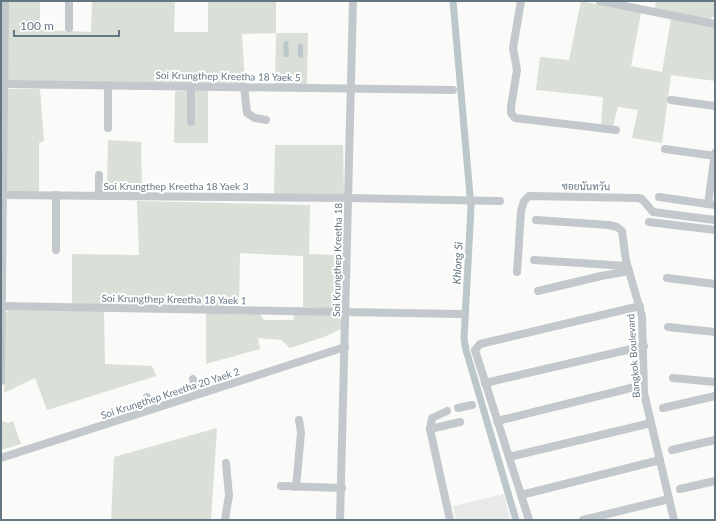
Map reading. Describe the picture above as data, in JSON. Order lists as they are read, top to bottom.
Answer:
{
  "streets": {
    "street": [
      "Soi Krungthep Kreetha 18 Yaek 5",
      "Soi Krungthep Kreetha 18 Yaek 3",
      "ซอยนันทวัน",
      "Soi Krungthep Kreetha 18",
      "Soi Krungthep Kreetha 18 Yaek 1",
      "Bangkok Boulevard",
      "Soi Krungthep Kreetha 20 Yaek 2"
    ]
  },
  "crossings": [
    ["Soi Krungthep Kreetha 18 Yaek 5", "Soi Krungthep Kreetha 18"],
    ["Soi Krungthep Kreetha 18 Yaek 3", "Soi Krungthep Kreetha 18"],
    ["Soi Krungthep Kreetha 18", "Soi Krungthep Kreetha 18 Yaek 1"],
    ["Soi Krungthep Kreetha 18", "Soi Krungthep Kreetha 20 Yaek 2"]
  ],
  "water": ["Khlong Si"],
  "scale_bar": "100 m"
}
